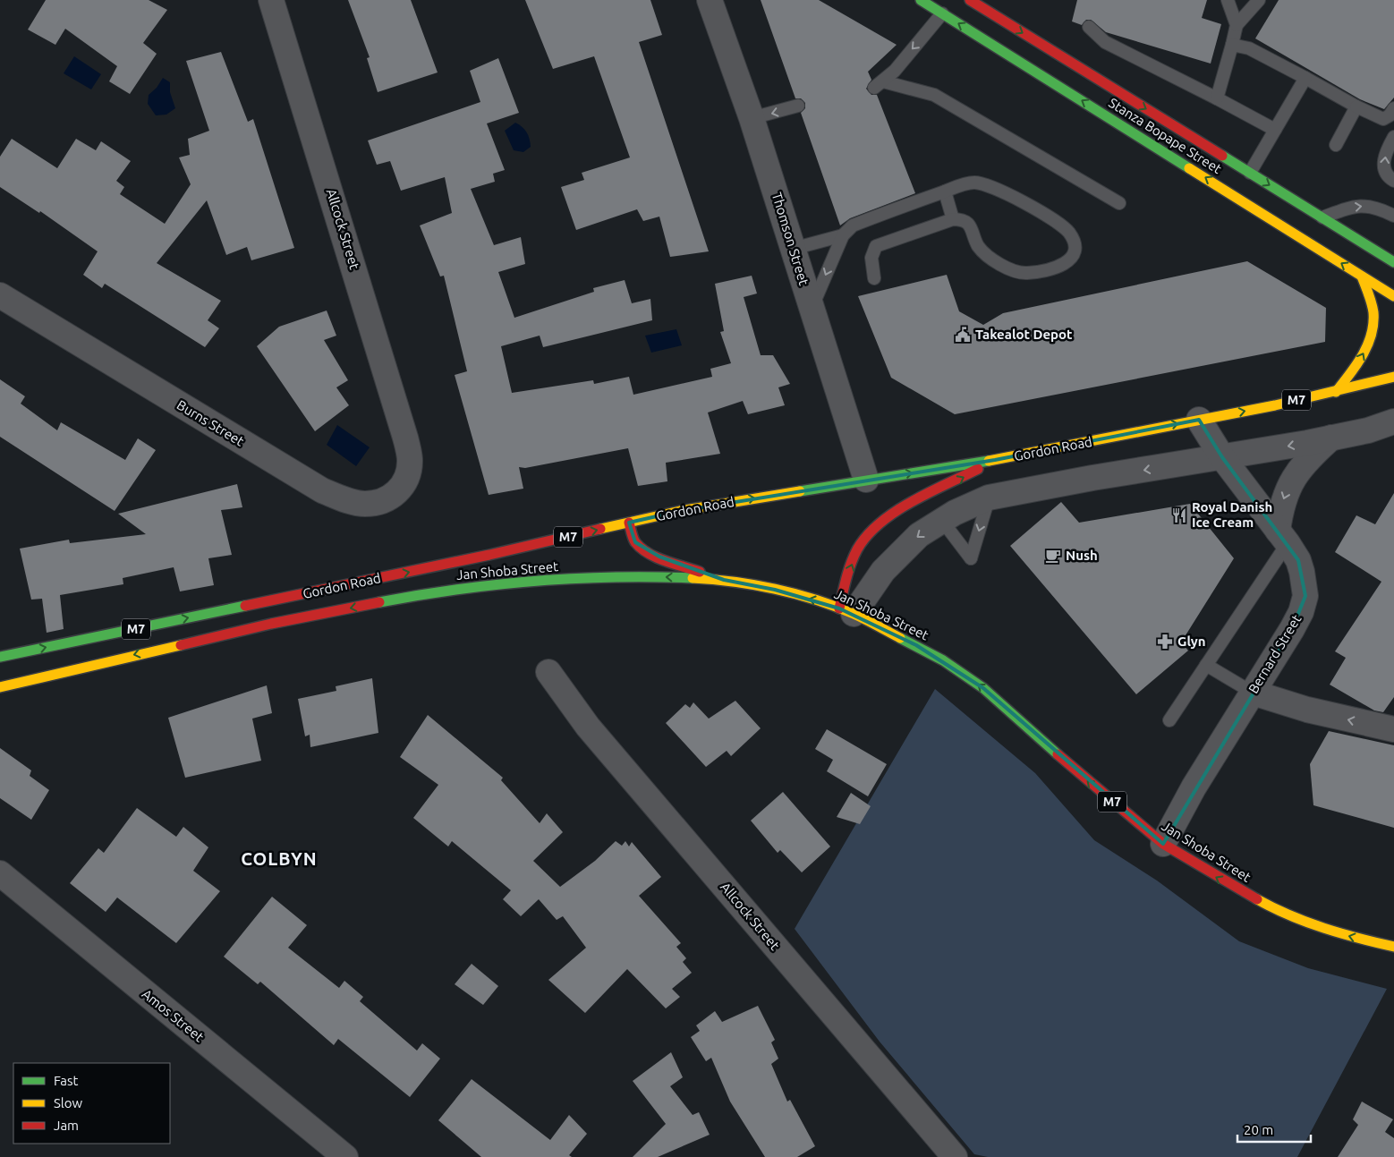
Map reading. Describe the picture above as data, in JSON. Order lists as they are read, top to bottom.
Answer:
{
  "streets": {
    "main road": [
      "Stanza Bopape Street",
      "M7",
      "Gordon Road",
      "Jan Shoba Street"
    ],
    "street": [
      "Allcock Street",
      "Thomson Street",
      "Burns Street",
      "Bernard Street",
      "Amos Street"
    ]
  },
  "crossings": [
    ["Allcock Street", "Burns Street"],
    ["Thomson Street", "Gordon Road"],
    ["Gordon Road", "Bernard Street"],
    ["Jan Shoba Street", "Bernard Street"]
  ],
  "one_way": ["Gordon Road", "Jan Shoba Street"],
  "districts": ["COLBYN"],
  "places": {
    "public building": ["Takealot Depot"],
    "restaurant": ["Royal Danish Ice Cream"],
    "cafe": ["Nush"],
    "pharmacy": ["Glyn"]
  },
  "legend": ["Fast", "Slow", "Jam"],
  "scale_bar": "20 m"
}
